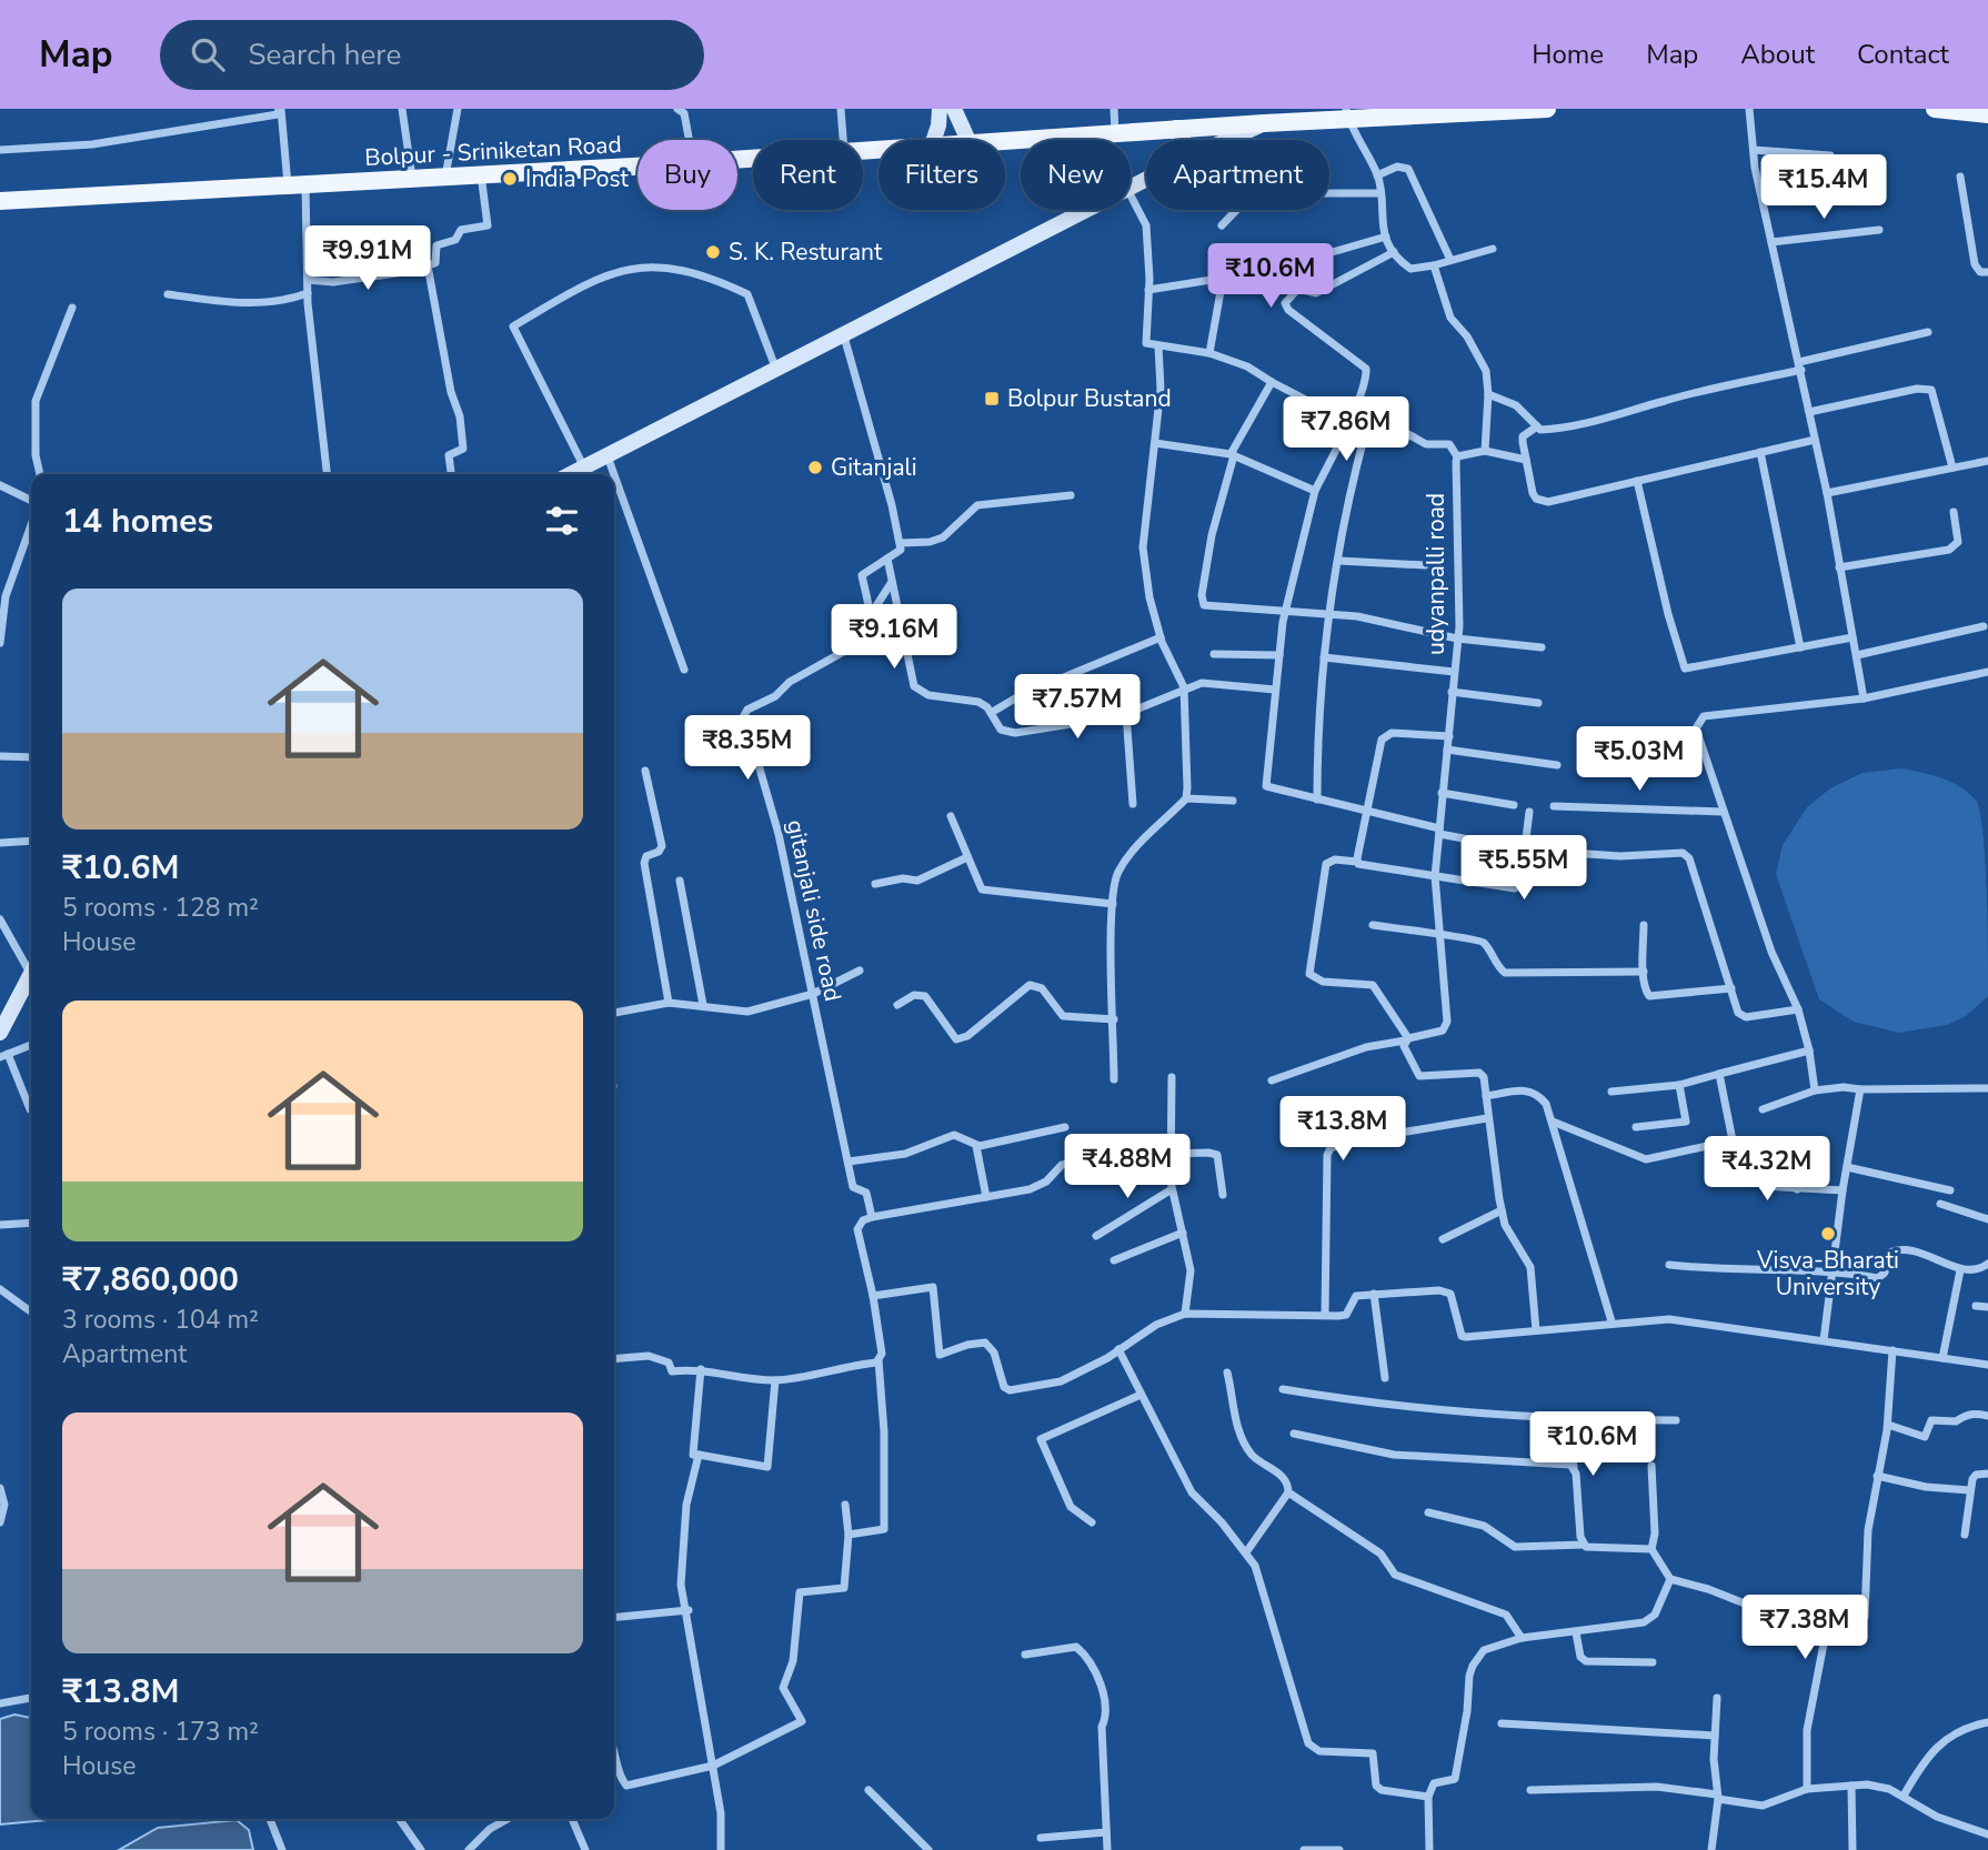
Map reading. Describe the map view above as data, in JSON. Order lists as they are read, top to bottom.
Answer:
{
  "streets": {
    "main road": ["Bolpur - Sriniketan Road"],
    "street": ["udyanpalli road", "gitanjali side road"]
  },
  "places": {
    "other": [
      "India Post",
      "S. K. Resturant",
      "Gitanjali",
      "Visva-Bharati University"
    ],
    "transit": ["Bolpur Bustand"]
  },
  "page": {
    "header": "Map",
    "search": "Search here",
    "nav": [
      "Home",
      "Map",
      "About",
      "Contact"
    ],
    "chip": [
      "Buy",
      "Rent",
      "Filters",
      "New",
      "Apartment"
    ],
    "price": [
      "₹15.4M",
      "₹9.91M",
      "₹10.6M",
      "₹7.86M",
      "₹9.16M",
      "₹7.57M",
      "₹8.35M",
      "₹5.03M",
      "₹5.55M",
      "₹13.8M",
      "₹4.88M",
      "₹4.32M",
      "₹10.6M",
      "₹7.38M"
    ],
    "heading": "14 homes",
    "list": [
      {
        "name": "₹10.6M",
        "note": "5 rooms · 128 m² · House"
      },
      {
        "name": "₹7,860,000",
        "note": "3 rooms · 104 m² · Apartment"
      },
      {
        "name": "₹13.8M",
        "note": "5 rooms · 173 m² · House"
      }
    ]
  }
}
